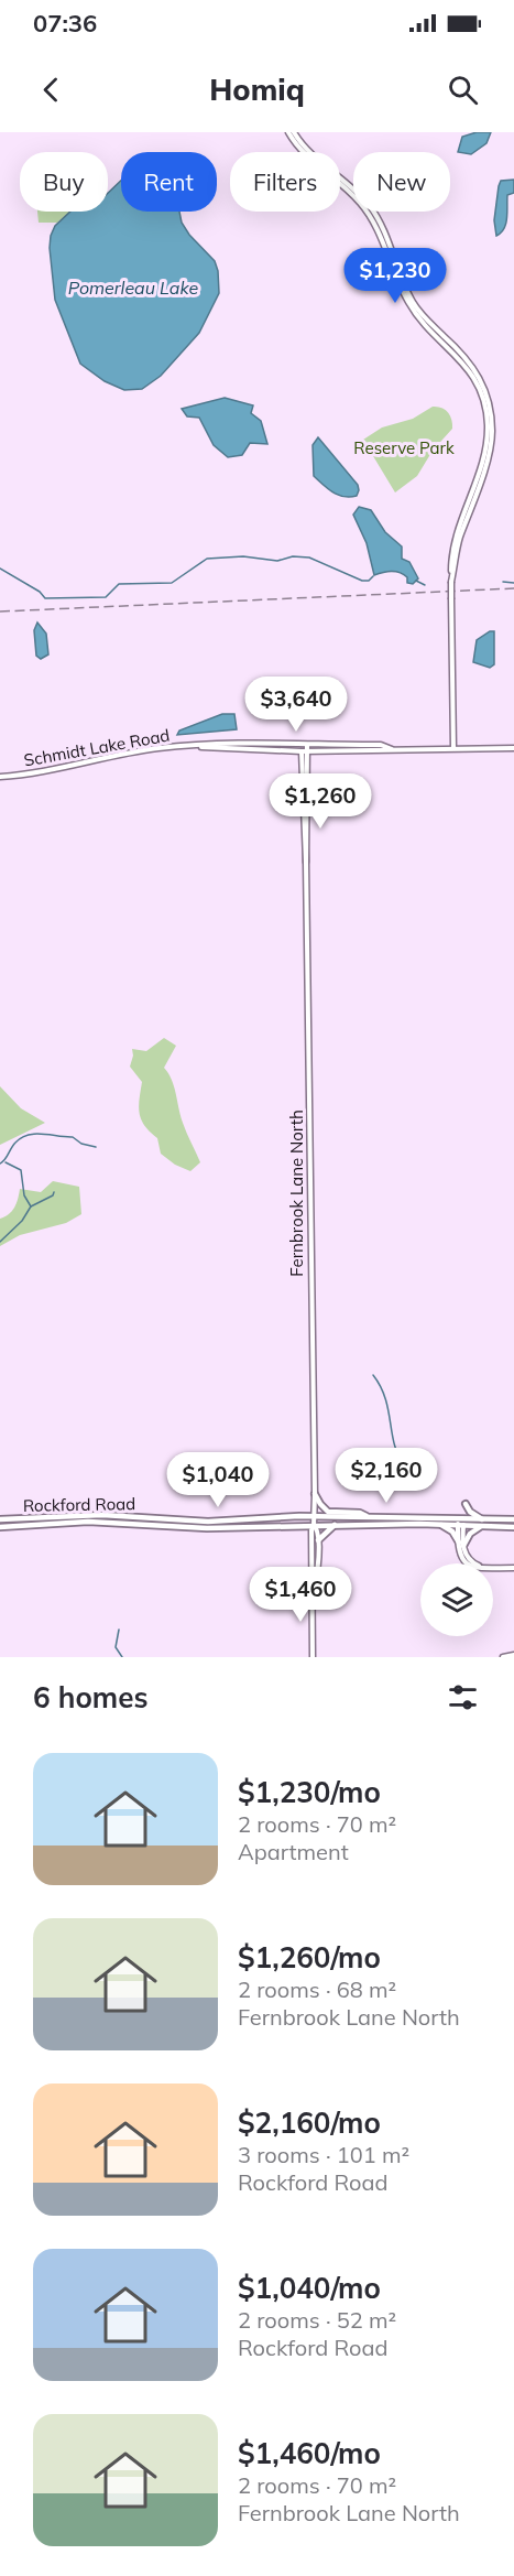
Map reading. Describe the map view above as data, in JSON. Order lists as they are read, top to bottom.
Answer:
{
  "streets": {
    "main road": ["Rockford Road"],
    "street": ["Schmidt Lake Road", "Fernbrook Lane North"]
  },
  "crossings": [
    ["Schmidt Lake Road", "Fernbrook Lane North"],
    ["Fernbrook Lane North", "Rockford Road"]
  ],
  "water": ["Pomerleau Lake"],
  "parks": ["Reserve Park"],
  "page": {
    "status": "07:36",
    "header": "Homiq",
    "chip": [
      "Buy",
      "Rent",
      "Filters",
      "New"
    ],
    "price": [
      "$1,230",
      "$3,640",
      "$1,260",
      "$2,160",
      "$1,040",
      "$1,460"
    ],
    "heading": "6 homes",
    "list": [
      {
        "name": "$1,230/mo",
        "note": "2 rooms · 70 m² · Apartment"
      },
      {
        "name": "$1,260/mo",
        "note": "2 rooms · 68 m² · Fernbrook Lane North"
      },
      {
        "name": "$2,160/mo",
        "note": "3 rooms · 101 m² · Rockford Road"
      },
      {
        "name": "$1,040/mo",
        "note": "2 rooms · 52 m² · Rockford Road"
      },
      {
        "name": "$1,460/mo",
        "note": "2 rooms · 70 m² · Fernbrook Lane North"
      }
    ]
  }
}
